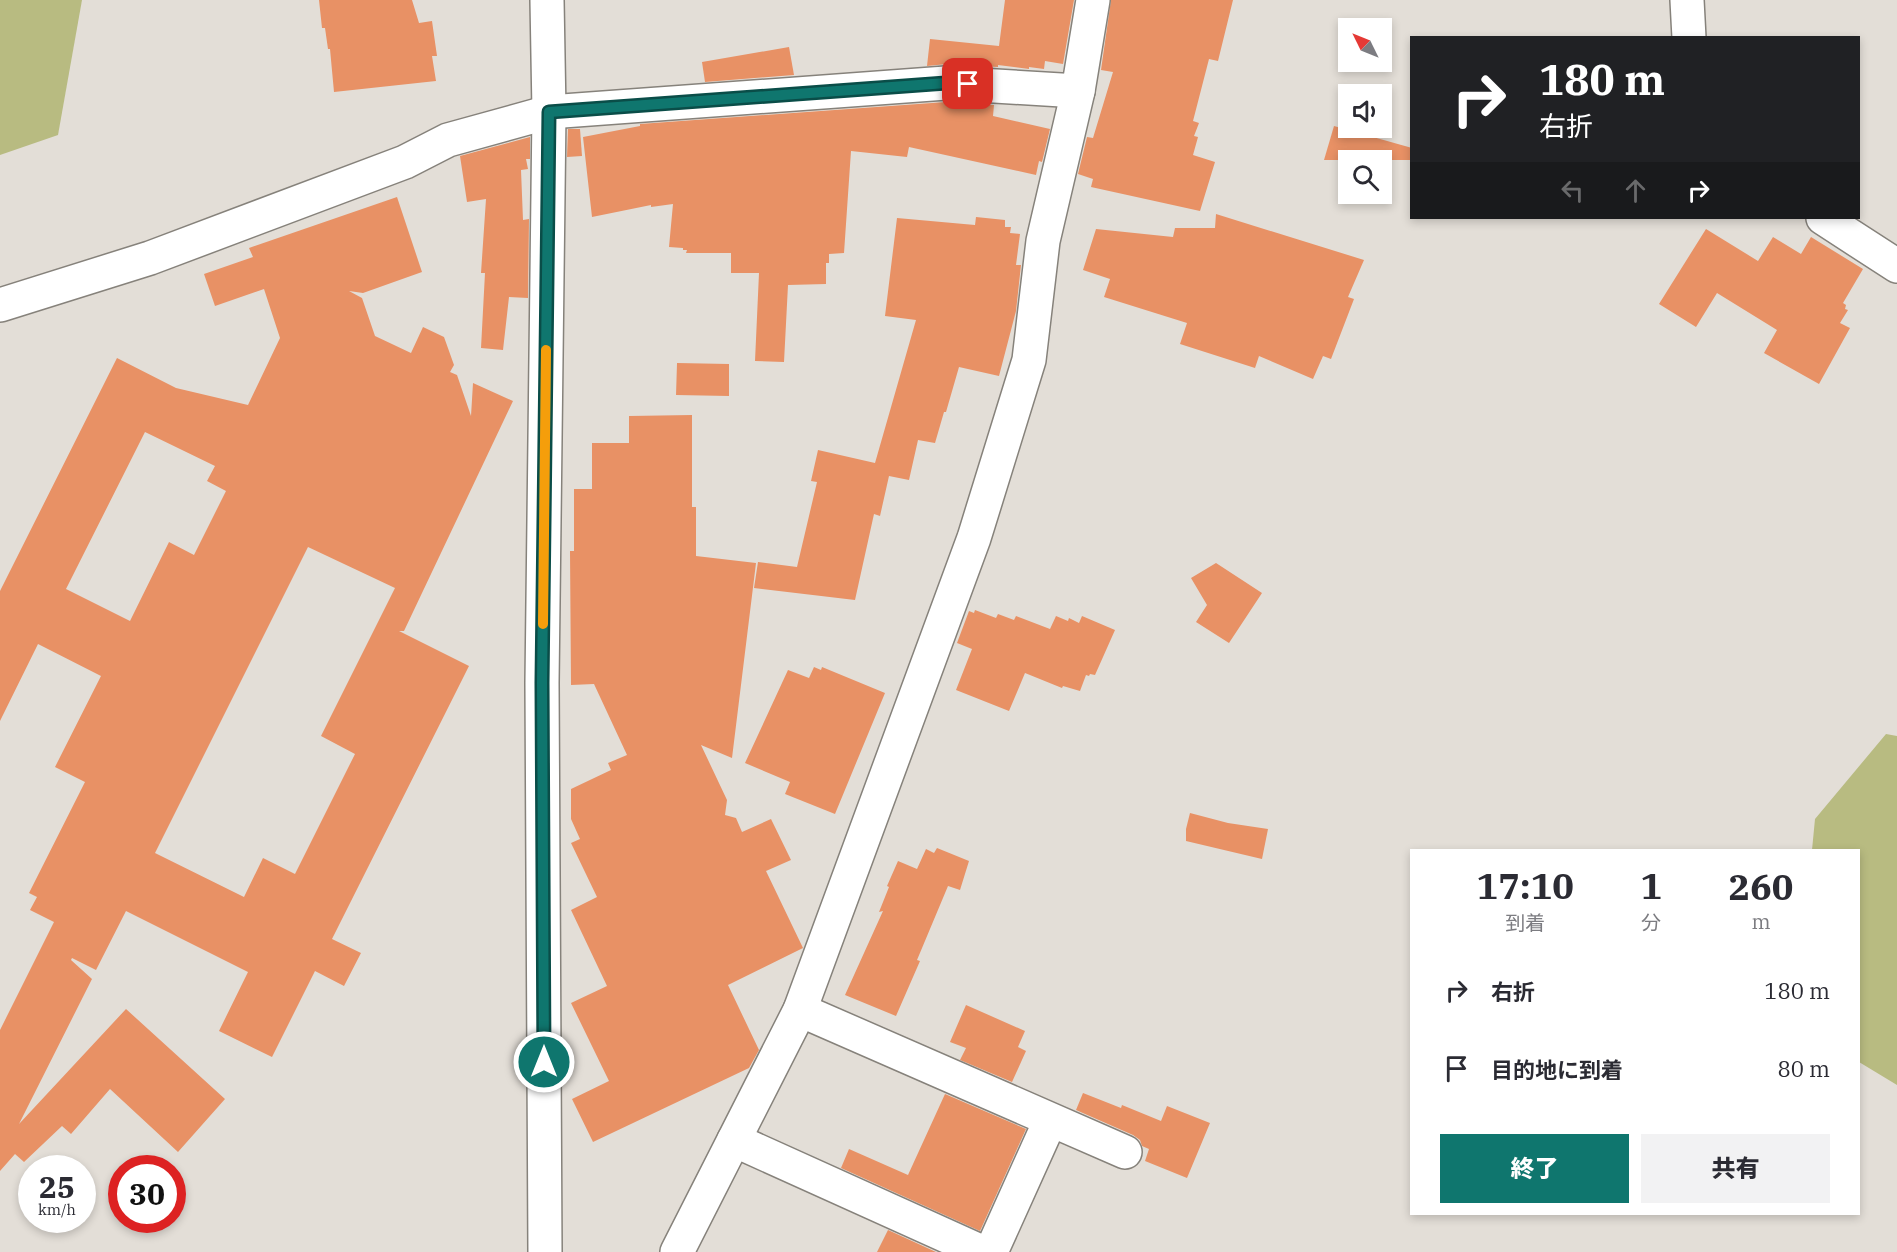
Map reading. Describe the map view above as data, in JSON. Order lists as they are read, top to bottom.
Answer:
{
  "north": "top left",
  "page": {
    "turn": ["180 m", "右折"],
    "eta": [
      "17:10",
      "到着",
      "1",
      "分",
      "260",
      "m"
    ],
    "list": [
      {
        "name": "右折",
        "value": "180 m"
      },
      {
        "name": "目的地に到着",
        "value": "80 m"
      }
    ],
    "buttons": ["終了", "共有"],
    "speed": "25 km/h",
    "limit": "30"
  }
}
